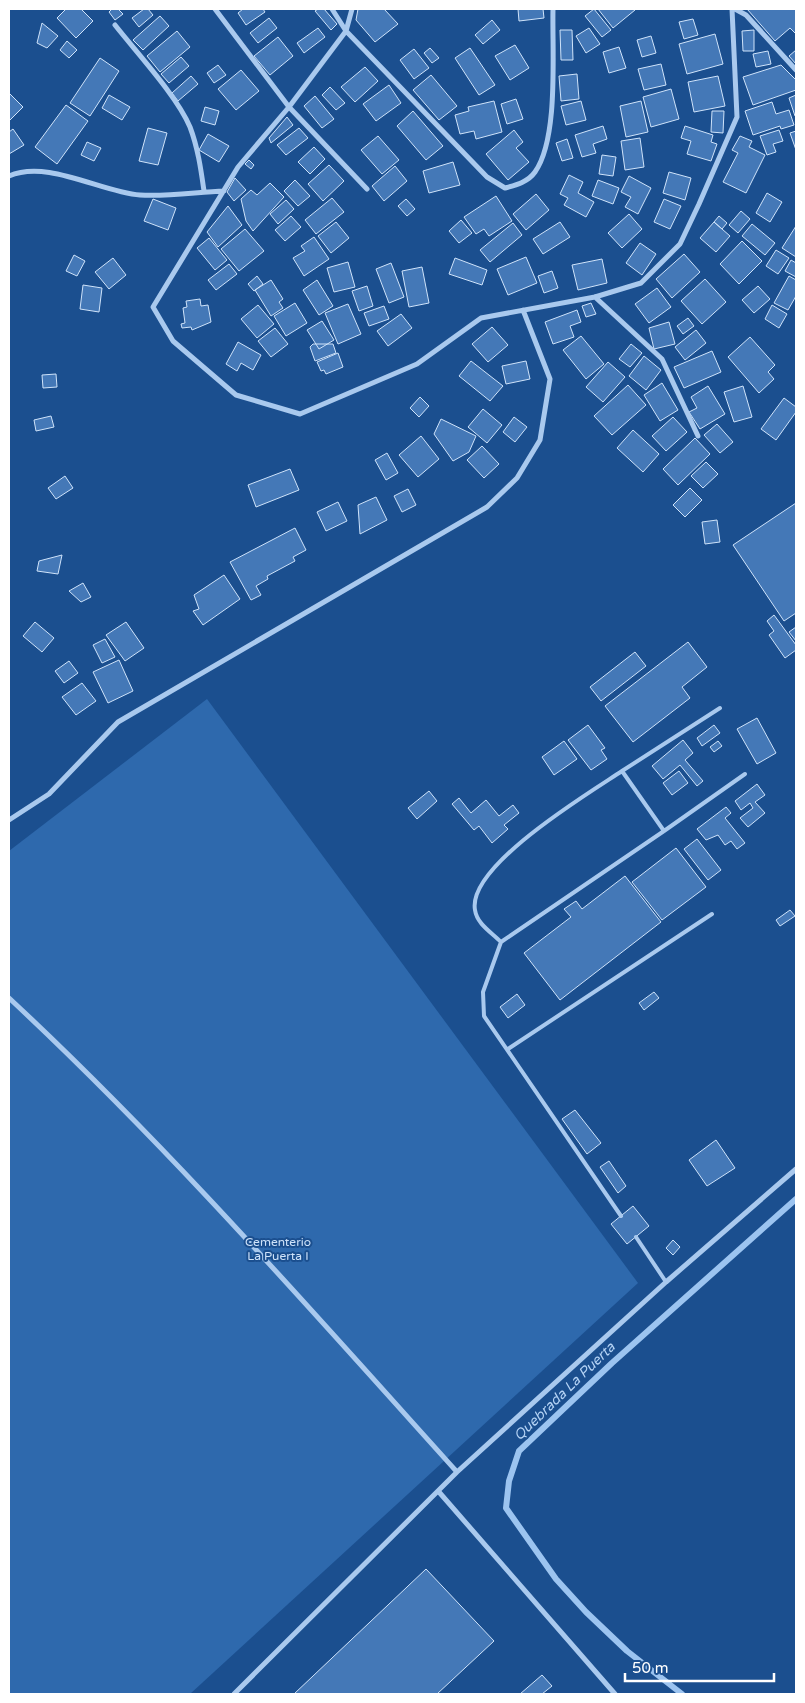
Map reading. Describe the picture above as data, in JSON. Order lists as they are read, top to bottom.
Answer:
{
  "water": ["Quebrada La Puerta"],
  "parks": ["Cementerio La Puerta I"],
  "scale_bar": "50 m"
}
